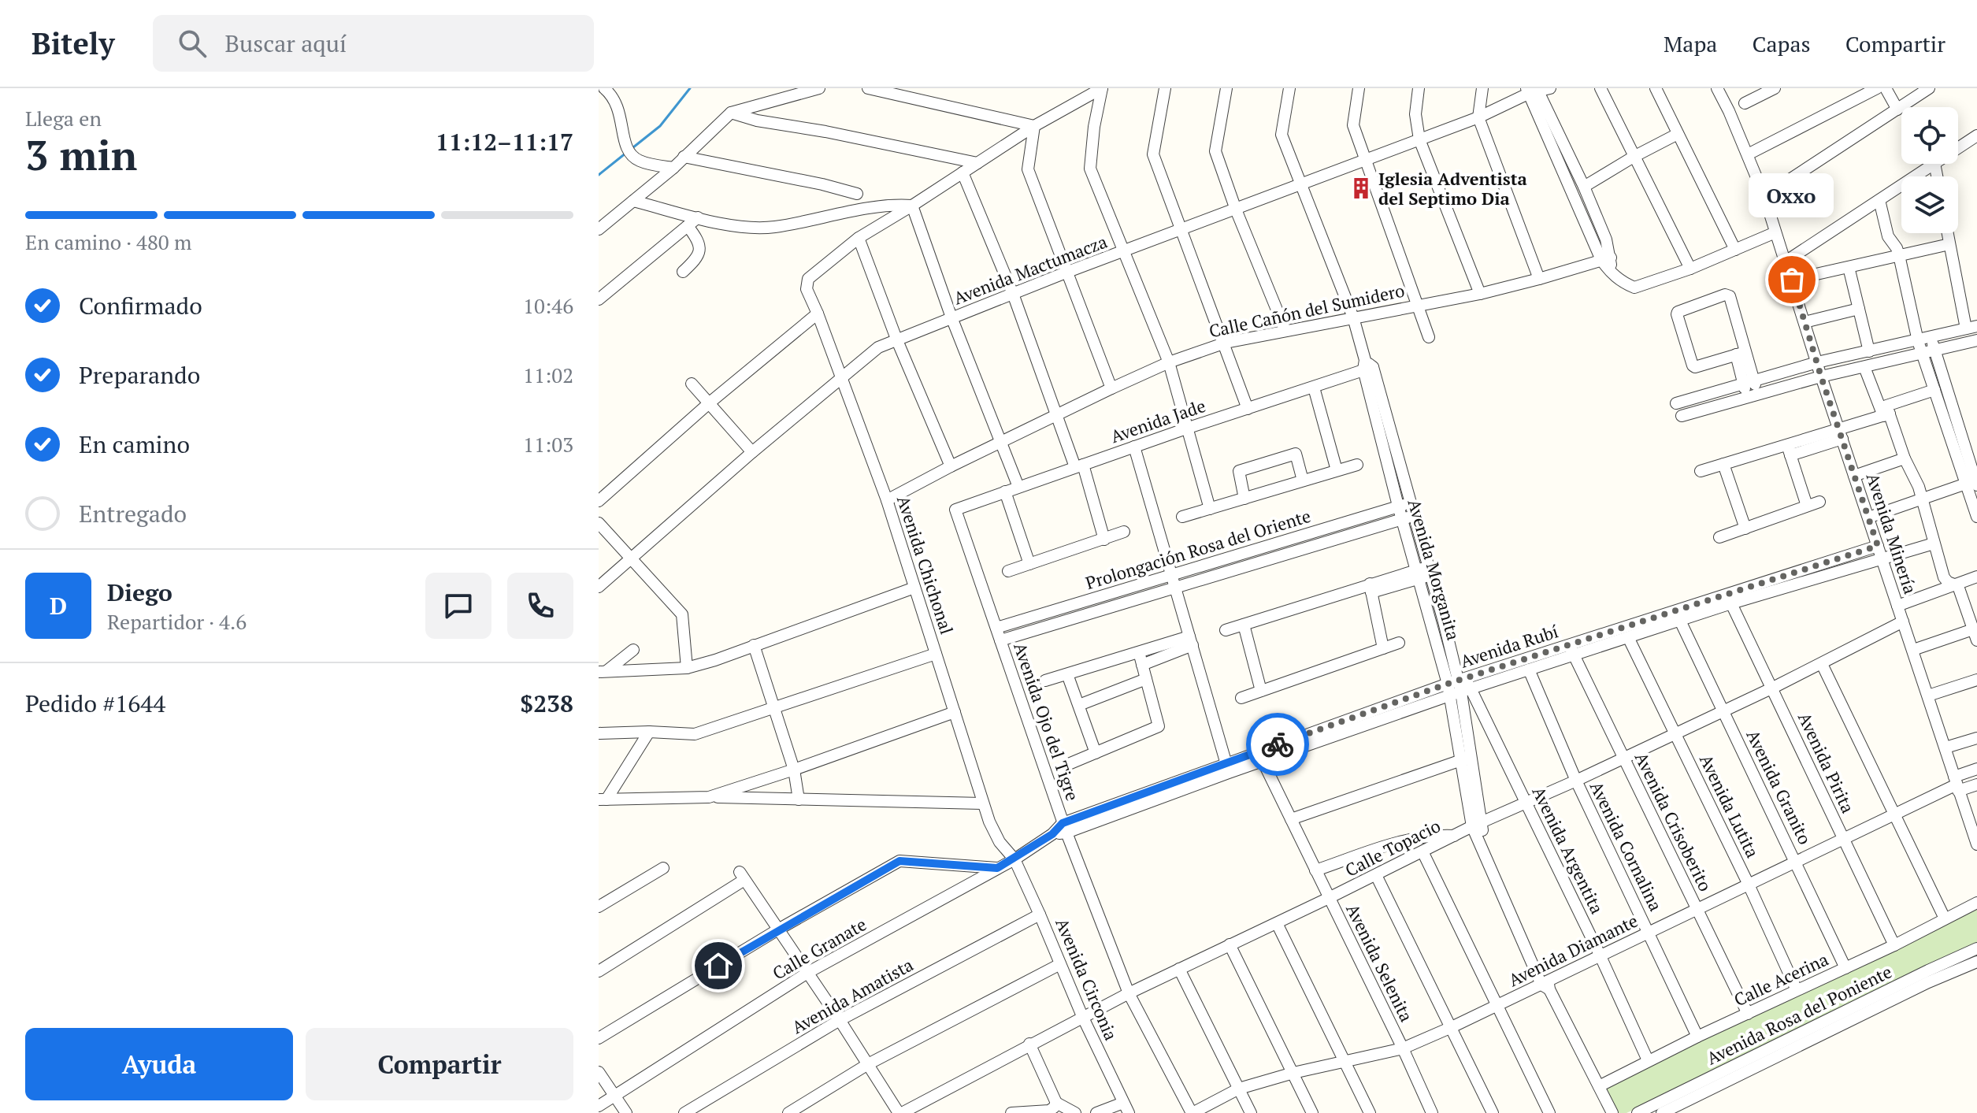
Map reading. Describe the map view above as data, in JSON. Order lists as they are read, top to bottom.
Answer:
{
  "streets": {
    "street": [
      "Avenida Mactumacza",
      "Calle Cañón del Sumidero",
      "Avenida Jade",
      "Avenida Minería",
      "Prolongación Rosa del Oriente",
      "Avenida Chichonal",
      "Avenida Morganita",
      "Avenida Rubí",
      "Avenida Ojo del Tigre",
      "Avenida Pirita",
      "Avenida Granito",
      "Avenida Lutita",
      "Avenida Crisoberito",
      "Avenida Cornalina",
      "Calle Topacio",
      "Avenida Argentita",
      "Calle Granate",
      "Avenida Diamante",
      "Avenida Selenita",
      "Avenida Circonia",
      "Calle Acerina",
      "Avenida Amatista",
      "Avenida Rosa del Poniente"
    ]
  },
  "crossings": [
    ["Avenida Mactumacza", "Avenida Chichonal"],
    ["Avenida Mactumacza", "Avenida Morganita"],
    ["Calle Cañón del Sumidero", "Avenida Chichonal"],
    ["Calle Cañón del Sumidero", "Avenida Morganita"],
    ["Avenida Jade", "Avenida Morganita"],
    ["Avenida Jade", "Avenida Ojo del Tigre"],
    ["Avenida Minería", "Avenida Rubí"],
    ["Avenida Minería", "Calle Topacio"],
    ["Avenida Minería", "Avenida Diamante"],
    ["Prolongación Rosa del Oriente", "Avenida Morganita"],
    ["Prolongación Rosa del Oriente", "Avenida Ojo del Tigre"],
    ["Avenida Chichonal", "Avenida Rubí"],
    ["Avenida Chichonal", "Avenida Circonia"],
    ["Avenida Morganita", "Avenida Rubí"],
    ["Avenida Morganita", "Calle Topacio"],
    ["Avenida Morganita", "Avenida Argentita"],
    ["Avenida Morganita", "Avenida Diamante"],
    ["Avenida Morganita", "Calle Acerina"],
    ["Avenida Rubí", "Avenida Ojo del Tigre"],
    ["Avenida Rubí", "Avenida Pirita"],
    ["Avenida Rubí", "Avenida Granito"],
    ["Avenida Rubí", "Avenida Lutita"],
    ["Avenida Rubí", "Avenida Crisoberito"],
    ["Avenida Rubí", "Avenida Cornalina"],
    ["Avenida Rubí", "Avenida Argentita"],
    ["Avenida Rubí", "Calle Granate"],
    ["Avenida Rubí", "Avenida Selenita"],
    ["Avenida Rubí", "Avenida Circonia"],
    ["Avenida Ojo del Tigre", "Calle Topacio"],
    ["Avenida Ojo del Tigre", "Avenida Diamante"],
    ["Avenida Pirita", "Calle Topacio"],
    ["Avenida Pirita", "Avenida Diamante"],
    ["Avenida Pirita", "Calle Acerina"],
    ["Avenida Granito", "Calle Topacio"],
    ["Avenida Granito", "Avenida Diamante"],
    ["Avenida Granito", "Calle Acerina"],
    ["Avenida Lutita", "Calle Topacio"],
    ["Avenida Lutita", "Avenida Diamante"],
    ["Avenida Lutita", "Calle Acerina"],
    ["Avenida Crisoberito", "Calle Topacio"],
    ["Avenida Crisoberito", "Avenida Diamante"],
    ["Avenida Crisoberito", "Calle Acerina"],
    ["Avenida Cornalina", "Calle Topacio"],
    ["Avenida Cornalina", "Avenida Diamante"],
    ["Avenida Cornalina", "Calle Acerina"],
    ["Calle Topacio", "Avenida Argentita"],
    ["Calle Topacio", "Avenida Selenita"],
    ["Calle Topacio", "Avenida Circonia"],
    ["Avenida Argentita", "Avenida Diamante"],
    ["Avenida Argentita", "Calle Acerina"],
    ["Avenida Diamante", "Avenida Selenita"],
    ["Avenida Circonia", "Avenida Amatista"]
  ],
  "places": {
    "building": ["Iglesia Adventista del Septimo Dia"],
    "other": ["Oxxo"]
  },
  "page": {
    "header": "Bitely",
    "search": "Buscar aquí",
    "nav": ["Mapa", "Capas", "Compartir"],
    "heading": ["3 min", "Llega en", "11:12–11:17"],
    "panel": [
      "Diego",
      "Repartidor · 4.6",
      "Pedido #1644",
      "$238"
    ],
    "bubble": "Oxxo",
    "bar": "En camino · 480 m",
    "list": [
      ["Confirmado", "10:46"],
      ["Preparando", "11:02"],
      ["En camino", "11:03"],
      "Entregado"
    ],
    "round": "D",
    "buttons": ["Ayuda", "Compartir"]
  }
}
